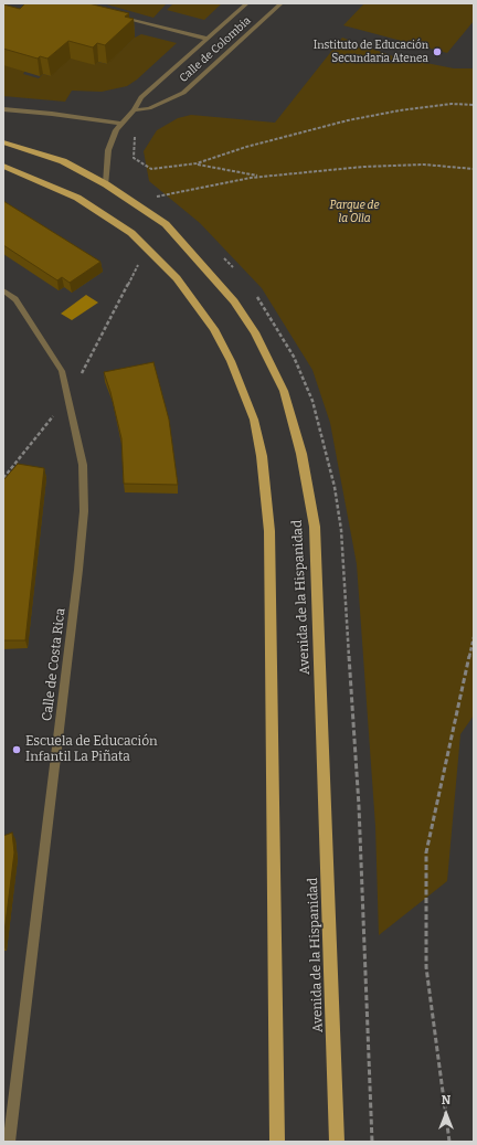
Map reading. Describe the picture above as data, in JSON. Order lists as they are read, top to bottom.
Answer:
{
  "streets": {
    "main road": ["Avenida de la Hispanidad"],
    "street": ["Calle de Colombia", "Calle de Costa Rica"]
  },
  "crossings": [
    ["Calle de Colombia", "Avenida de la Hispanidad"]
  ],
  "parks": ["Parque de la Olla"],
  "places": ["Instituto de Educación Secundaria Atenea", "Escuela de Educación Infantil La Piñata"],
  "north": "top"
}
